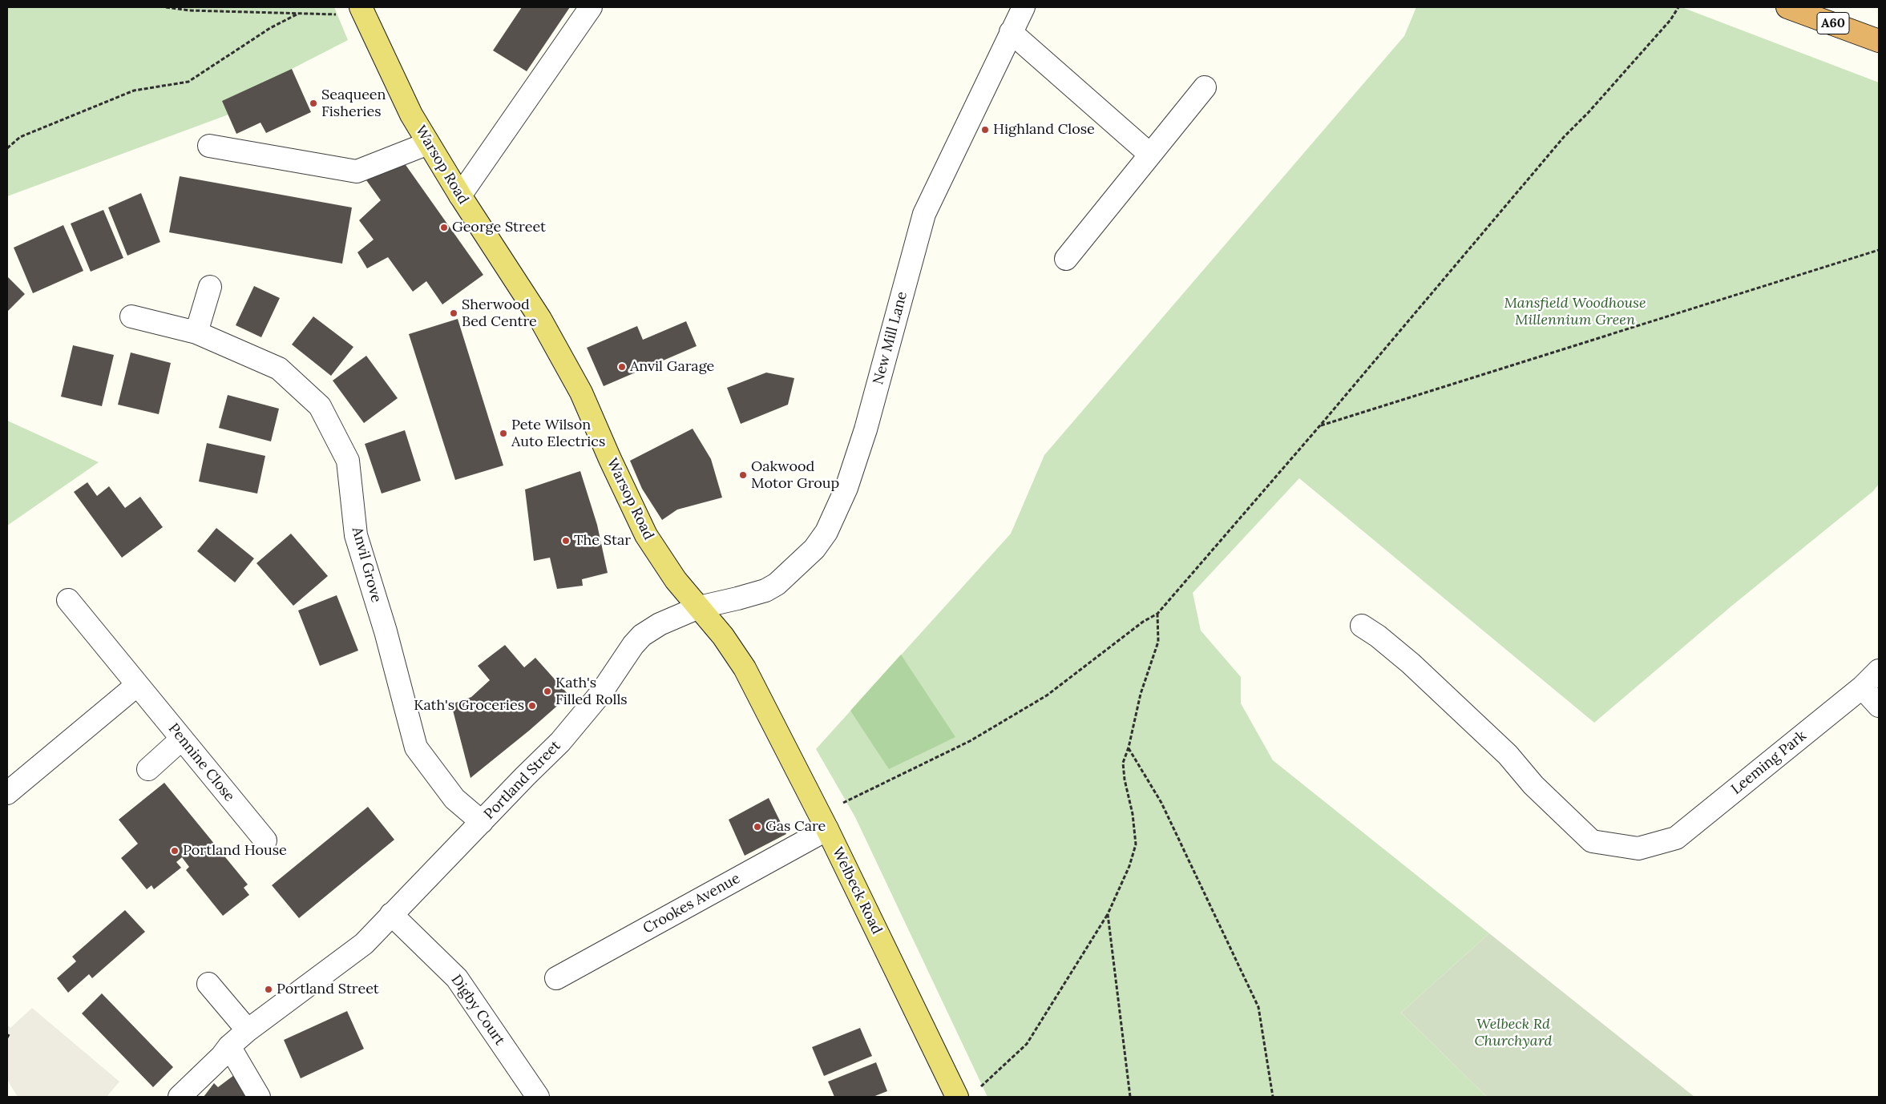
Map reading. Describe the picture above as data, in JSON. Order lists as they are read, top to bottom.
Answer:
{
  "streets": {
    "highway": ["A60"],
    "main road": ["Warsop Road", "Welbeck Road"],
    "street": [
      "New Mill Lane",
      "Anvil Grove",
      "Pennine Close",
      "Leeming Park",
      "Portland Street",
      "Crookes Avenue",
      "Digby Court"
    ]
  },
  "crossings": [
    ["Warsop Road", "New Mill Lane"],
    ["Warsop Road", "Portland Street"],
    ["Warsop Road", "Welbeck Road"],
    ["New Mill Lane", "Portland Street"],
    ["New Mill Lane", "Welbeck Road"],
    ["Anvil Grove", "Portland Street"],
    ["Portland Street", "Welbeck Road"],
    ["Portland Street", "Digby Court"],
    ["Welbeck Road", "Crookes Avenue"]
  ],
  "parks": ["Mansfield Woodhouse Millennium Green", "Welbeck Rd Churchyard"],
  "places": [
    "Seaqueen Fisheries",
    "Highland Close",
    "George Street",
    "Sherwood Bed Centre",
    "Anvil Garage",
    "Pete Wilson Auto Electrics",
    "Oakwood Motor Group",
    "The Star",
    "Kath's Filled Rolls",
    "Kath's Groceries",
    "Gas Care",
    "Portland House",
    "Portland Street"
  ]
}
